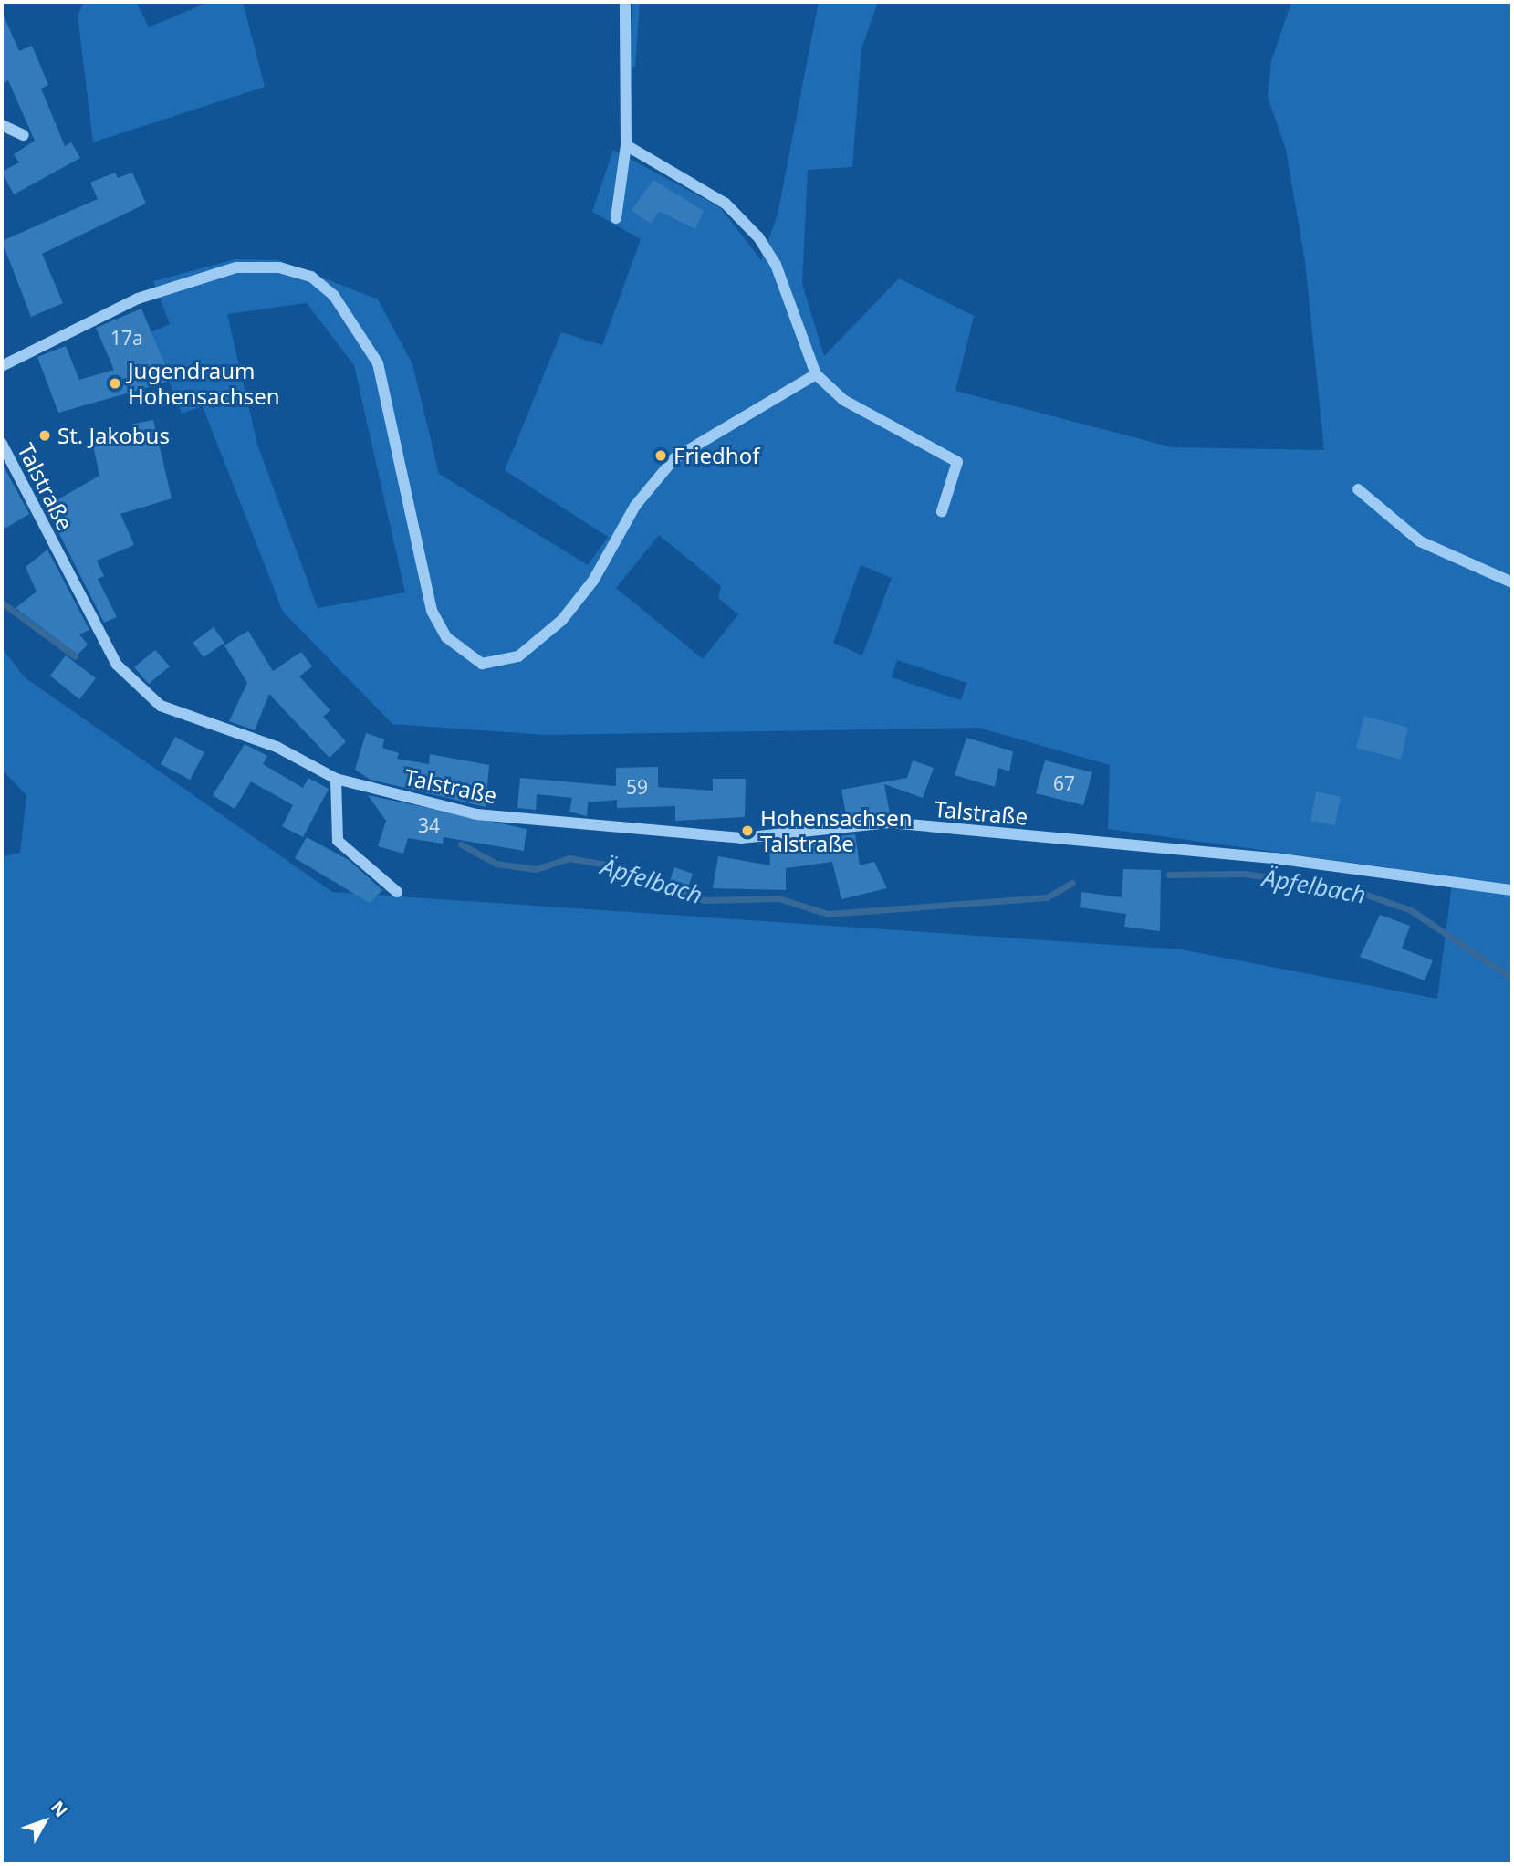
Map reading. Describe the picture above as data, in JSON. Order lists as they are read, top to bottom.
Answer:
{
  "streets": {
    "street": ["Talstraße"]
  },
  "water": ["Äpfelbach"],
  "places": [
    "Jugendraum Hohensachsen",
    "St. Jakobus",
    "Friedhof",
    "Hohensachsen Talstraße"
  ],
  "house_numbers": [
    "17a",
    "67",
    "59",
    "34"
  ],
  "north": "top right"
}
